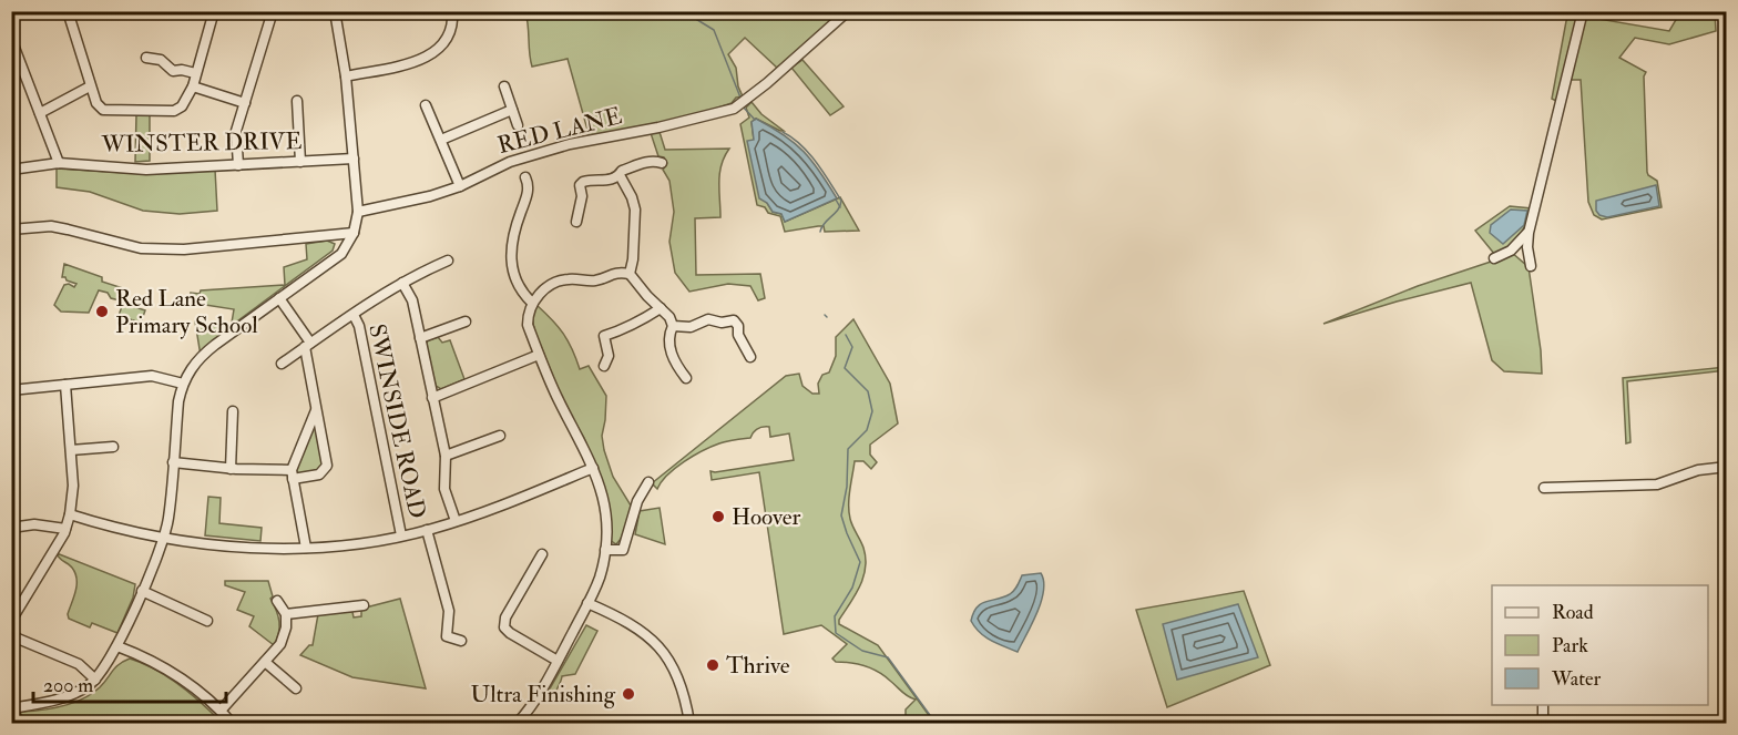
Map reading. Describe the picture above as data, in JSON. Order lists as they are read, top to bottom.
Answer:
{
  "streets": {
    "street": ["RED LANE", "WINSTER DRIVE", "SWINSIDE ROAD"]
  },
  "places": [
    "Red Lane Primary School",
    "Hoover",
    "Thrive",
    "Ultra Finishing"
  ],
  "legend": ["Road", "Park", "Water"],
  "scale_bar": "200 m"
}
